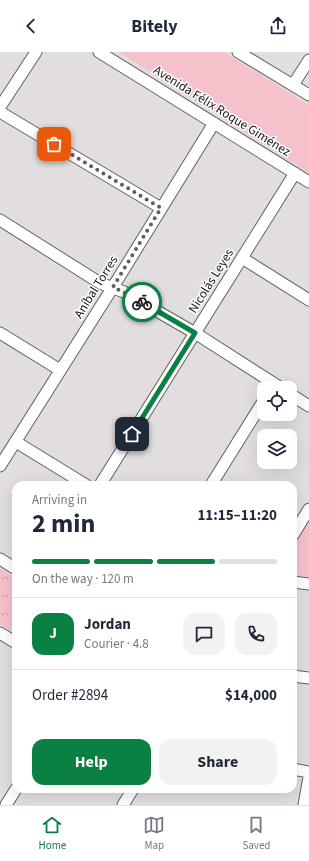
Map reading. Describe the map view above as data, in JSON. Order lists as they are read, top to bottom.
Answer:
{
  "streets": {
    "street": ["Avenida Félix Roque Giménez", "Nicolás Leyes", "Aníbal Torres"]
  },
  "crossings": [
    ["Avenida Félix Roque Giménez", "Nicolás Leyes"],
    ["Avenida Félix Roque Giménez", "Aníbal Torres"]
  ],
  "page": {
    "header": "Bitely",
    "heading": ["2 min", "Arriving in", "11:15–11:20"],
    "panel": [
      "Jordan",
      "Courier · 4.8",
      "Order #2894",
      "$14,000"
    ],
    "bar": "On the way · 120 m",
    "round": "J",
    "buttons": ["Help", "Share"],
    "tabs": ["Home", "Map", "Saved"]
  }
}
